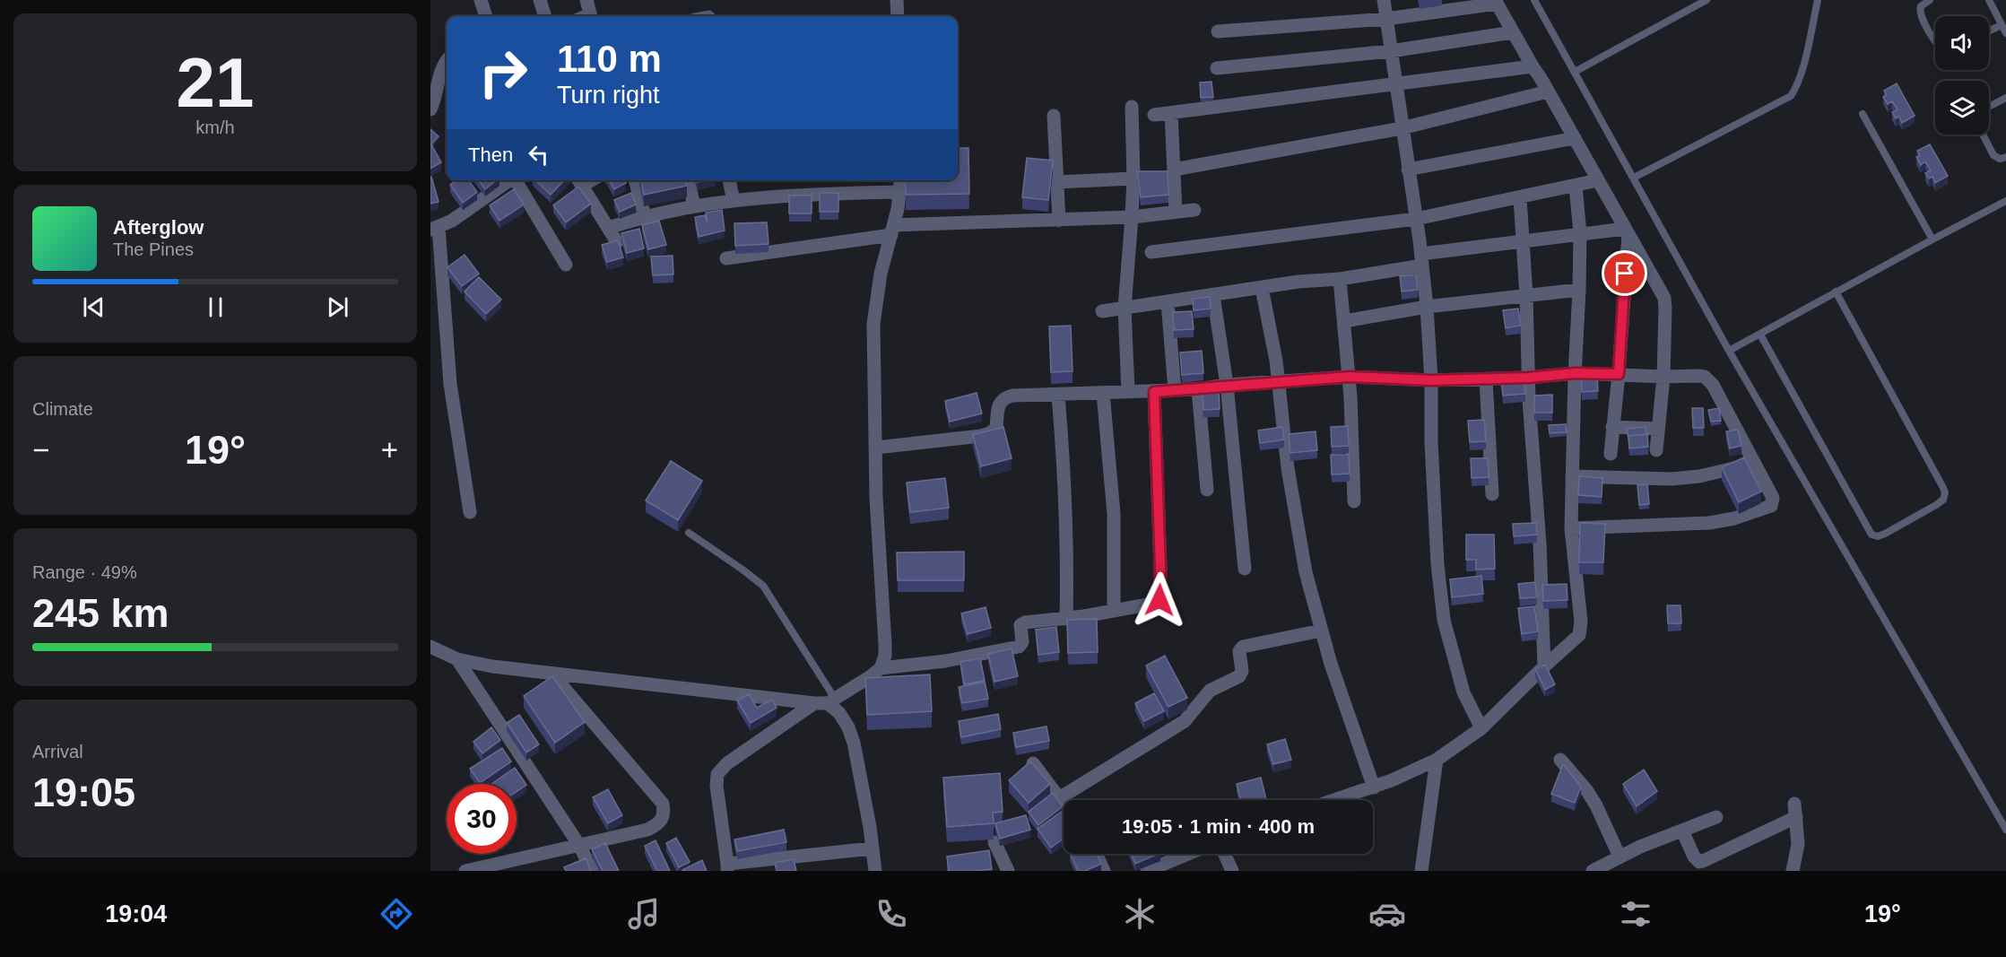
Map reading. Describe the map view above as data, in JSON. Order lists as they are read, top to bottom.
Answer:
{
  "page": {
    "tile": [
      ["21", "km/h"],
      "Climate",
      ["Range · 49%", "245 km"],
      ["Arrival", "19:05"]
    ],
    "turn": ["110 m", "Turn right"],
    "then": "Then",
    "song": ["Afterglow", "The Pines"],
    "heat": ["−", "19°", "+"],
    "limit": "30",
    "trip": "19:05 · 1 min · 400 m",
    "tabs": ["19:04", "19°"]
  }
}
